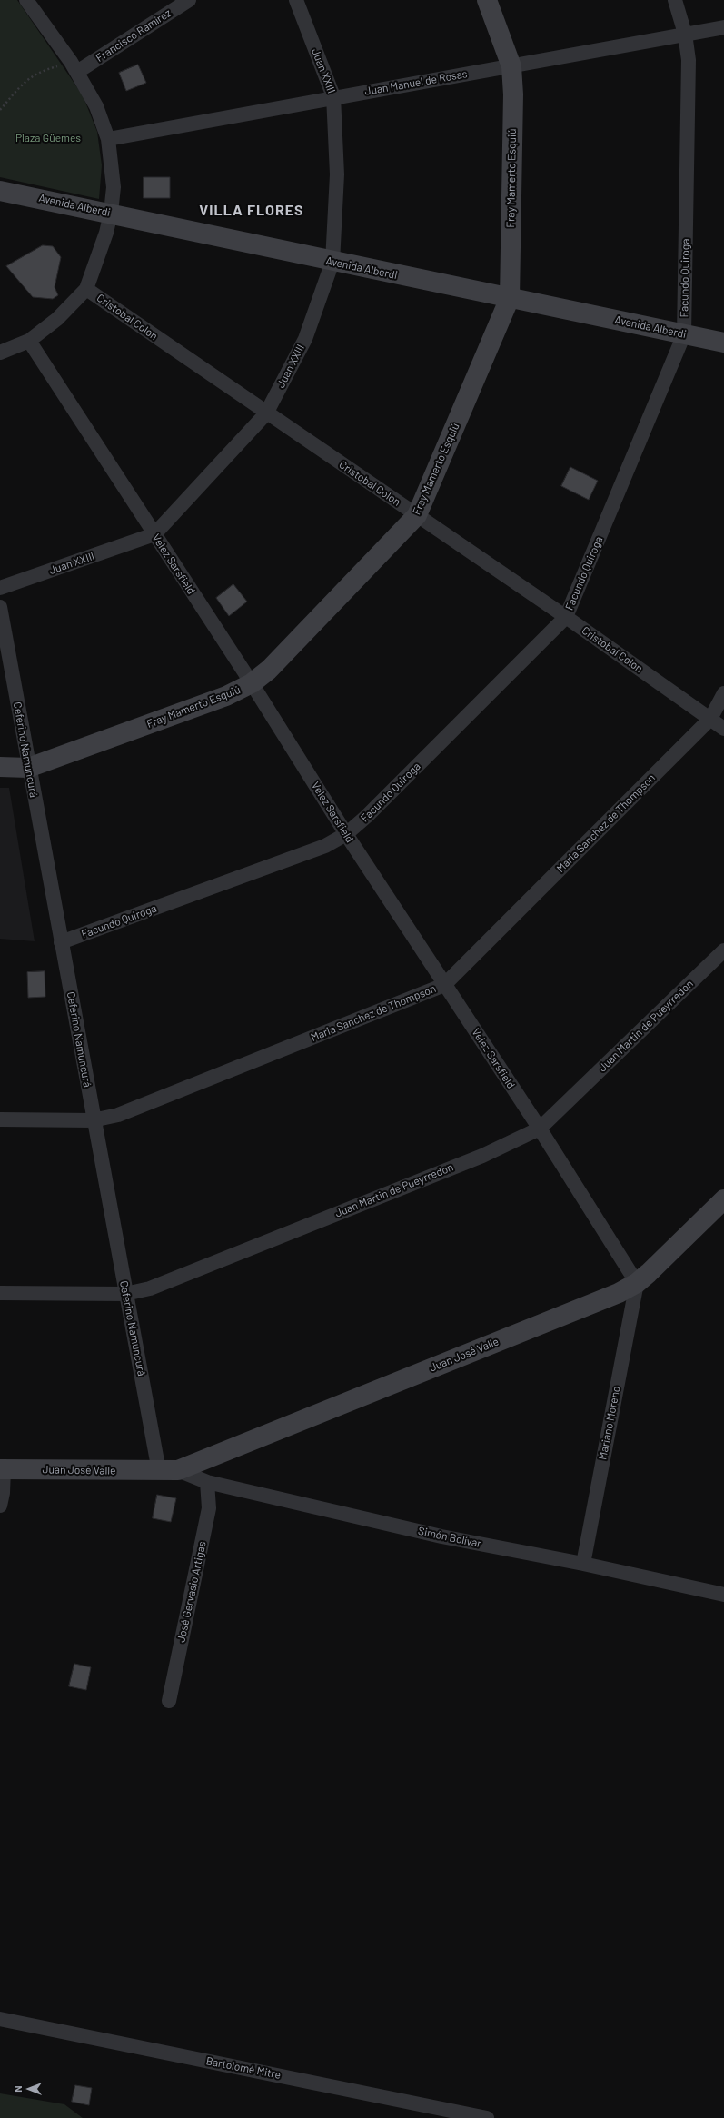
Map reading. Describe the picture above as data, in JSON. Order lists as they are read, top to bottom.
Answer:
{
  "streets": {
    "street": [
      "Francisco Ramírez",
      "Juan XXIII",
      "Juan Manuel de Rosas",
      "Fray Mamerto Esquiú",
      "Avenida Alberdi",
      "Facundo Quiroga",
      "Cristobal Colon",
      "Velez Sarsfield",
      "Ceferino Namuncurá",
      "Maria Sanchez de Thompson",
      "Juan Martin de Pueyrredon",
      "Juan José Valle",
      "Mariano Moreno",
      "Simón Bolívar",
      "José Gervasio Artigas",
      "Bartolomé Mitre"
    ]
  },
  "crossings": [
    ["Juan XXIII", "Juan Manuel de Rosas"],
    ["Juan XXIII", "Avenida Alberdi"],
    ["Juan XXIII", "Cristobal Colon"],
    ["Juan XXIII", "Velez Sarsfield"],
    ["Juan Manuel de Rosas", "Fray Mamerto Esquiú"],
    ["Juan Manuel de Rosas", "Facundo Quiroga"],
    ["Fray Mamerto Esquiú", "Avenida Alberdi"],
    ["Fray Mamerto Esquiú", "Cristobal Colon"],
    ["Fray Mamerto Esquiú", "Velez Sarsfield"],
    ["Fray Mamerto Esquiú", "Ceferino Namuncurá"],
    ["Avenida Alberdi", "Facundo Quiroga"],
    ["Facundo Quiroga", "Cristobal Colon"],
    ["Facundo Quiroga", "Velez Sarsfield"],
    ["Facundo Quiroga", "Ceferino Namuncurá"],
    ["Cristobal Colon", "Maria Sanchez de Thompson"],
    ["Velez Sarsfield", "Maria Sanchez de Thompson"],
    ["Velez Sarsfield", "Juan Martin de Pueyrredon"],
    ["Velez Sarsfield", "Juan José Valle"],
    ["Velez Sarsfield", "Mariano Moreno"],
    ["Ceferino Namuncurá", "Maria Sanchez de Thompson"],
    ["Ceferino Namuncurá", "Juan Martin de Pueyrredon"],
    ["Ceferino Namuncurá", "Juan José Valle"],
    ["Juan José Valle", "Mariano Moreno"],
    ["Juan José Valle", "Simón Bolívar"],
    ["Mariano Moreno", "Simón Bolívar"],
    ["Simón Bolívar", "José Gervasio Artigas"]
  ],
  "districts": ["VILLA FLORES"],
  "parks": ["Plaza Güemes"],
  "north": "left"
}
